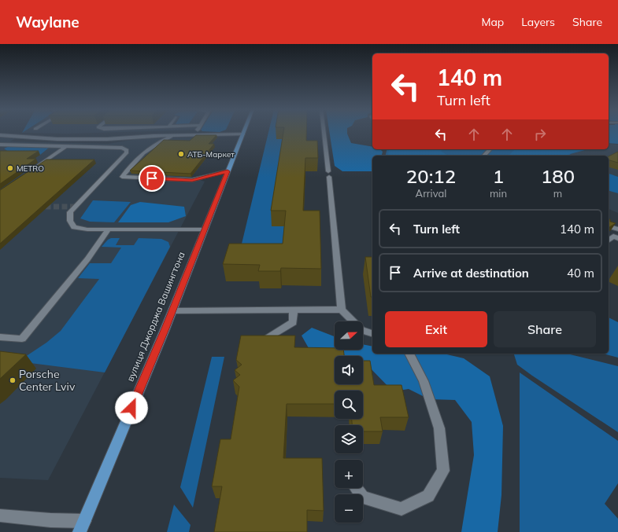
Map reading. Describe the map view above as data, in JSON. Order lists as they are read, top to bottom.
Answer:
{
  "streets": {
    "main road": ["вулиця Джорджа Вашингтона"]
  },
  "places": ["АТБ-Маркет", "METRO", "Porsche Center Lviv"],
  "north": "right",
  "page": {
    "header": "Waylane",
    "nav": ["Map", "Layers", "Share"],
    "turn": ["140 m", "Turn left"],
    "eta": [
      "20:12",
      "Arrival",
      "1",
      "min",
      "180",
      "m"
    ],
    "list": [
      {
        "name": "Turn left",
        "value": "140 m"
      },
      {
        "name": "Arrive at destination",
        "value": "40 m"
      }
    ],
    "buttons": ["Exit", "Share"],
    "map_buttons": ["+", "−"]
  }
}
